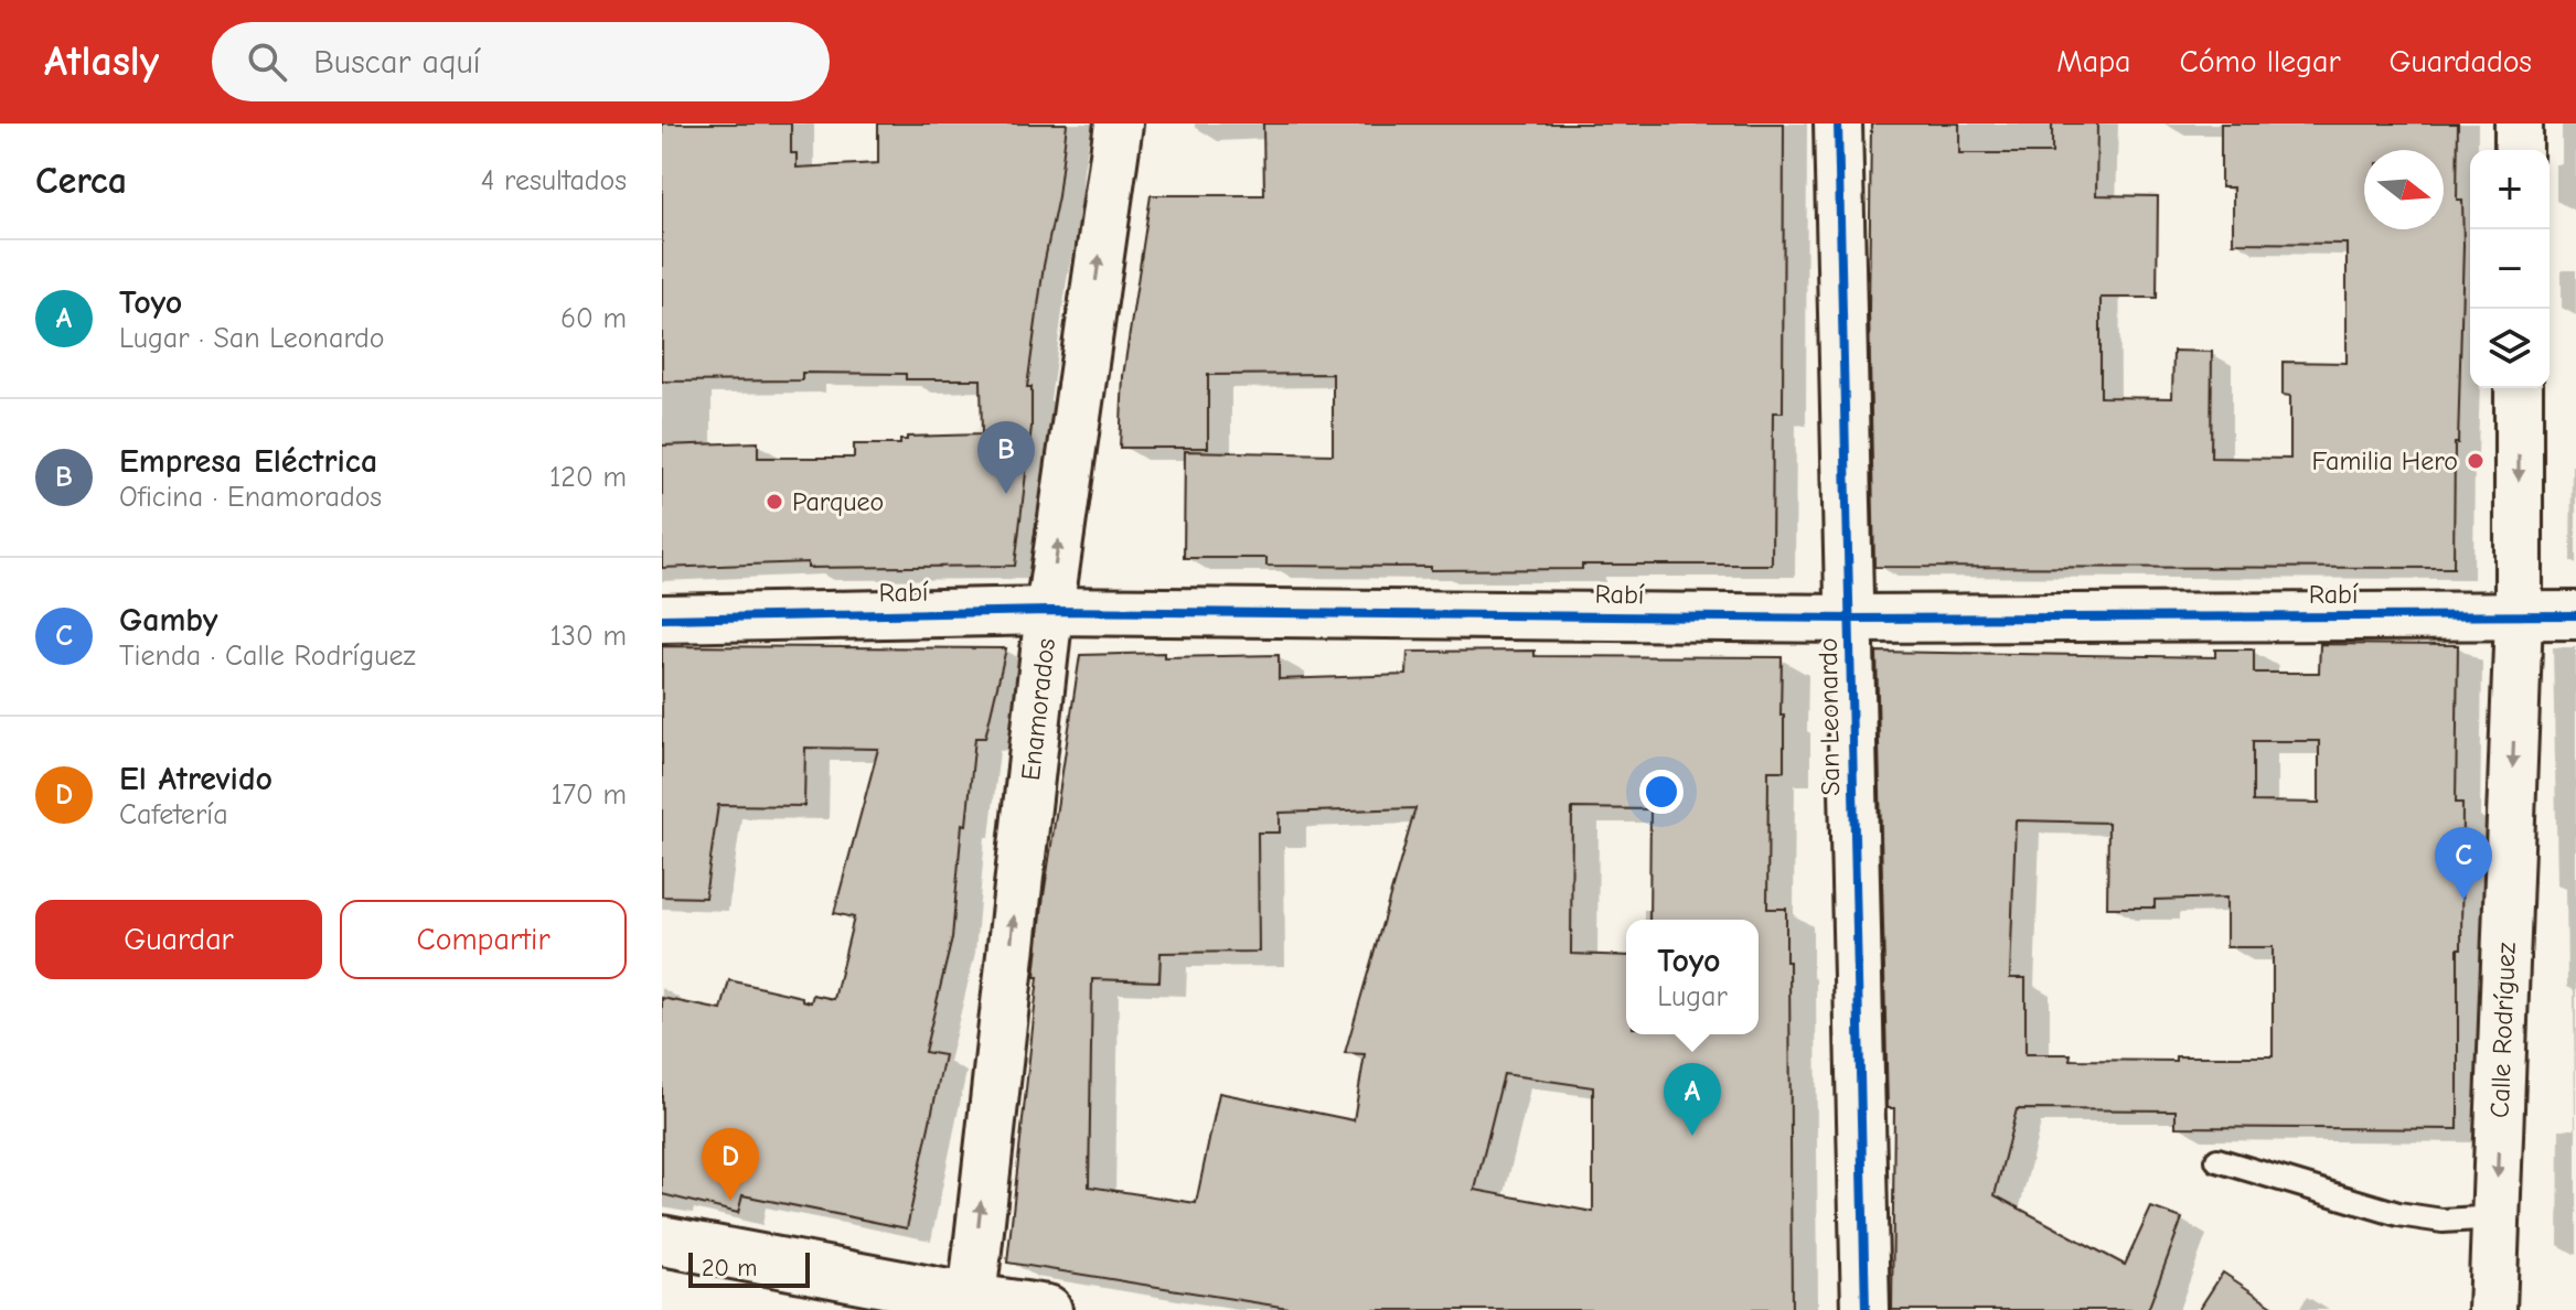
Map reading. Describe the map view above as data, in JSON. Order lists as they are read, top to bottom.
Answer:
{
  "streets": {
    "street": [
      "Rabí",
      "Enamorados",
      "San Leonardo",
      "Calle Rodríguez"
    ]
  },
  "crossings": [
    ["Rabí", "Enamorados"],
    ["Rabí", "San Leonardo"],
    ["Rabí", "Calle Rodríguez"]
  ],
  "one_way": ["Enamorados", "Calle Rodríguez"],
  "places": ["Familia Hero", "Parqueo"],
  "scale_bar": "20 m",
  "north": "right",
  "page": {
    "header": "Atlasly",
    "search": "Buscar aquí",
    "nav": ["Mapa", "Cómo llegar", "Guardados"],
    "heading": ["Cerca", "4 resultados"],
    "map_buttons": ["+", "−"],
    "list": [
      {
        "mark": "A",
        "name": "Toyo",
        "note": "Lugar · San Leonardo",
        "value": "60 m"
      },
      {
        "mark": "B",
        "name": "Empresa Eléctrica",
        "note": "Oficina · Enamorados",
        "value": "120 m"
      },
      {
        "mark": "C",
        "name": "Gamby",
        "note": "Tienda · Calle Rodríguez",
        "value": "130 m"
      },
      {
        "mark": "D",
        "name": "El Atrevido",
        "note": "Cafetería",
        "value": "170 m"
      }
    ],
    "pins": [
      "B",
      "C",
      "A",
      "D"
    ],
    "buttons": ["Guardar", "Compartir"],
    "popup": ["Toyo", "Lugar"],
    "scale": "20 m"
  }
}
